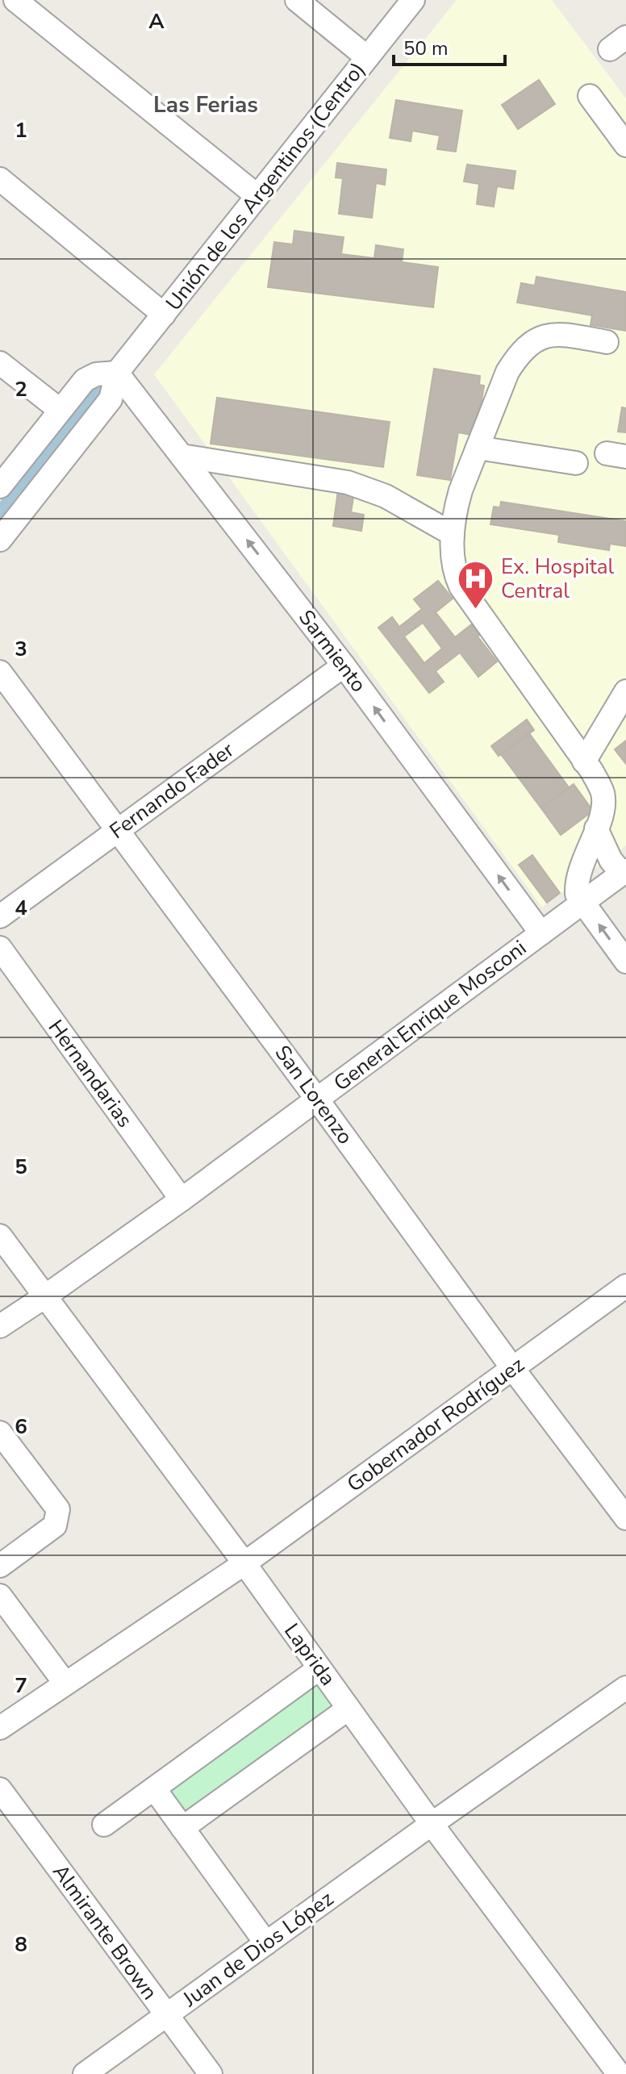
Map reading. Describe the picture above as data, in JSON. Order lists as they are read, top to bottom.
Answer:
{
  "streets": {
    "street": [
      "Unión de los Argentinos (Centro)",
      "Sarmiento",
      "Fernando Fader",
      "General Enrique Mosconi",
      "Hernandarias",
      "San Lorenzo",
      "Gobernador Rodríguez",
      "Laprida",
      "Almirante Brown",
      "Juan de Dios López"
    ]
  },
  "crossings": [
    ["Unión de los Argentinos (Centro)", "Sarmiento"],
    ["Sarmiento", "Fernando Fader"],
    ["Sarmiento", "General Enrique Mosconi"],
    ["Fernando Fader", "San Lorenzo"],
    ["General Enrique Mosconi", "Hernandarias"],
    ["General Enrique Mosconi", "San Lorenzo"],
    ["General Enrique Mosconi", "Laprida"],
    ["San Lorenzo", "Gobernador Rodríguez"],
    ["Gobernador Rodríguez", "Laprida"],
    ["Laprida", "Juan de Dios López"],
    ["Almirante Brown", "Juan de Dios López"]
  ],
  "districts": ["Las Ferias"],
  "places": {
    "hospital": ["Ex. Hospital Central"]
  },
  "scale_bar": "50 m",
  "grid": {
    "columns": ["A"],
    "rows": [
      "1",
      "2",
      "3",
      "4",
      "5",
      "6",
      "7",
      "8"
    ]
  }
}
